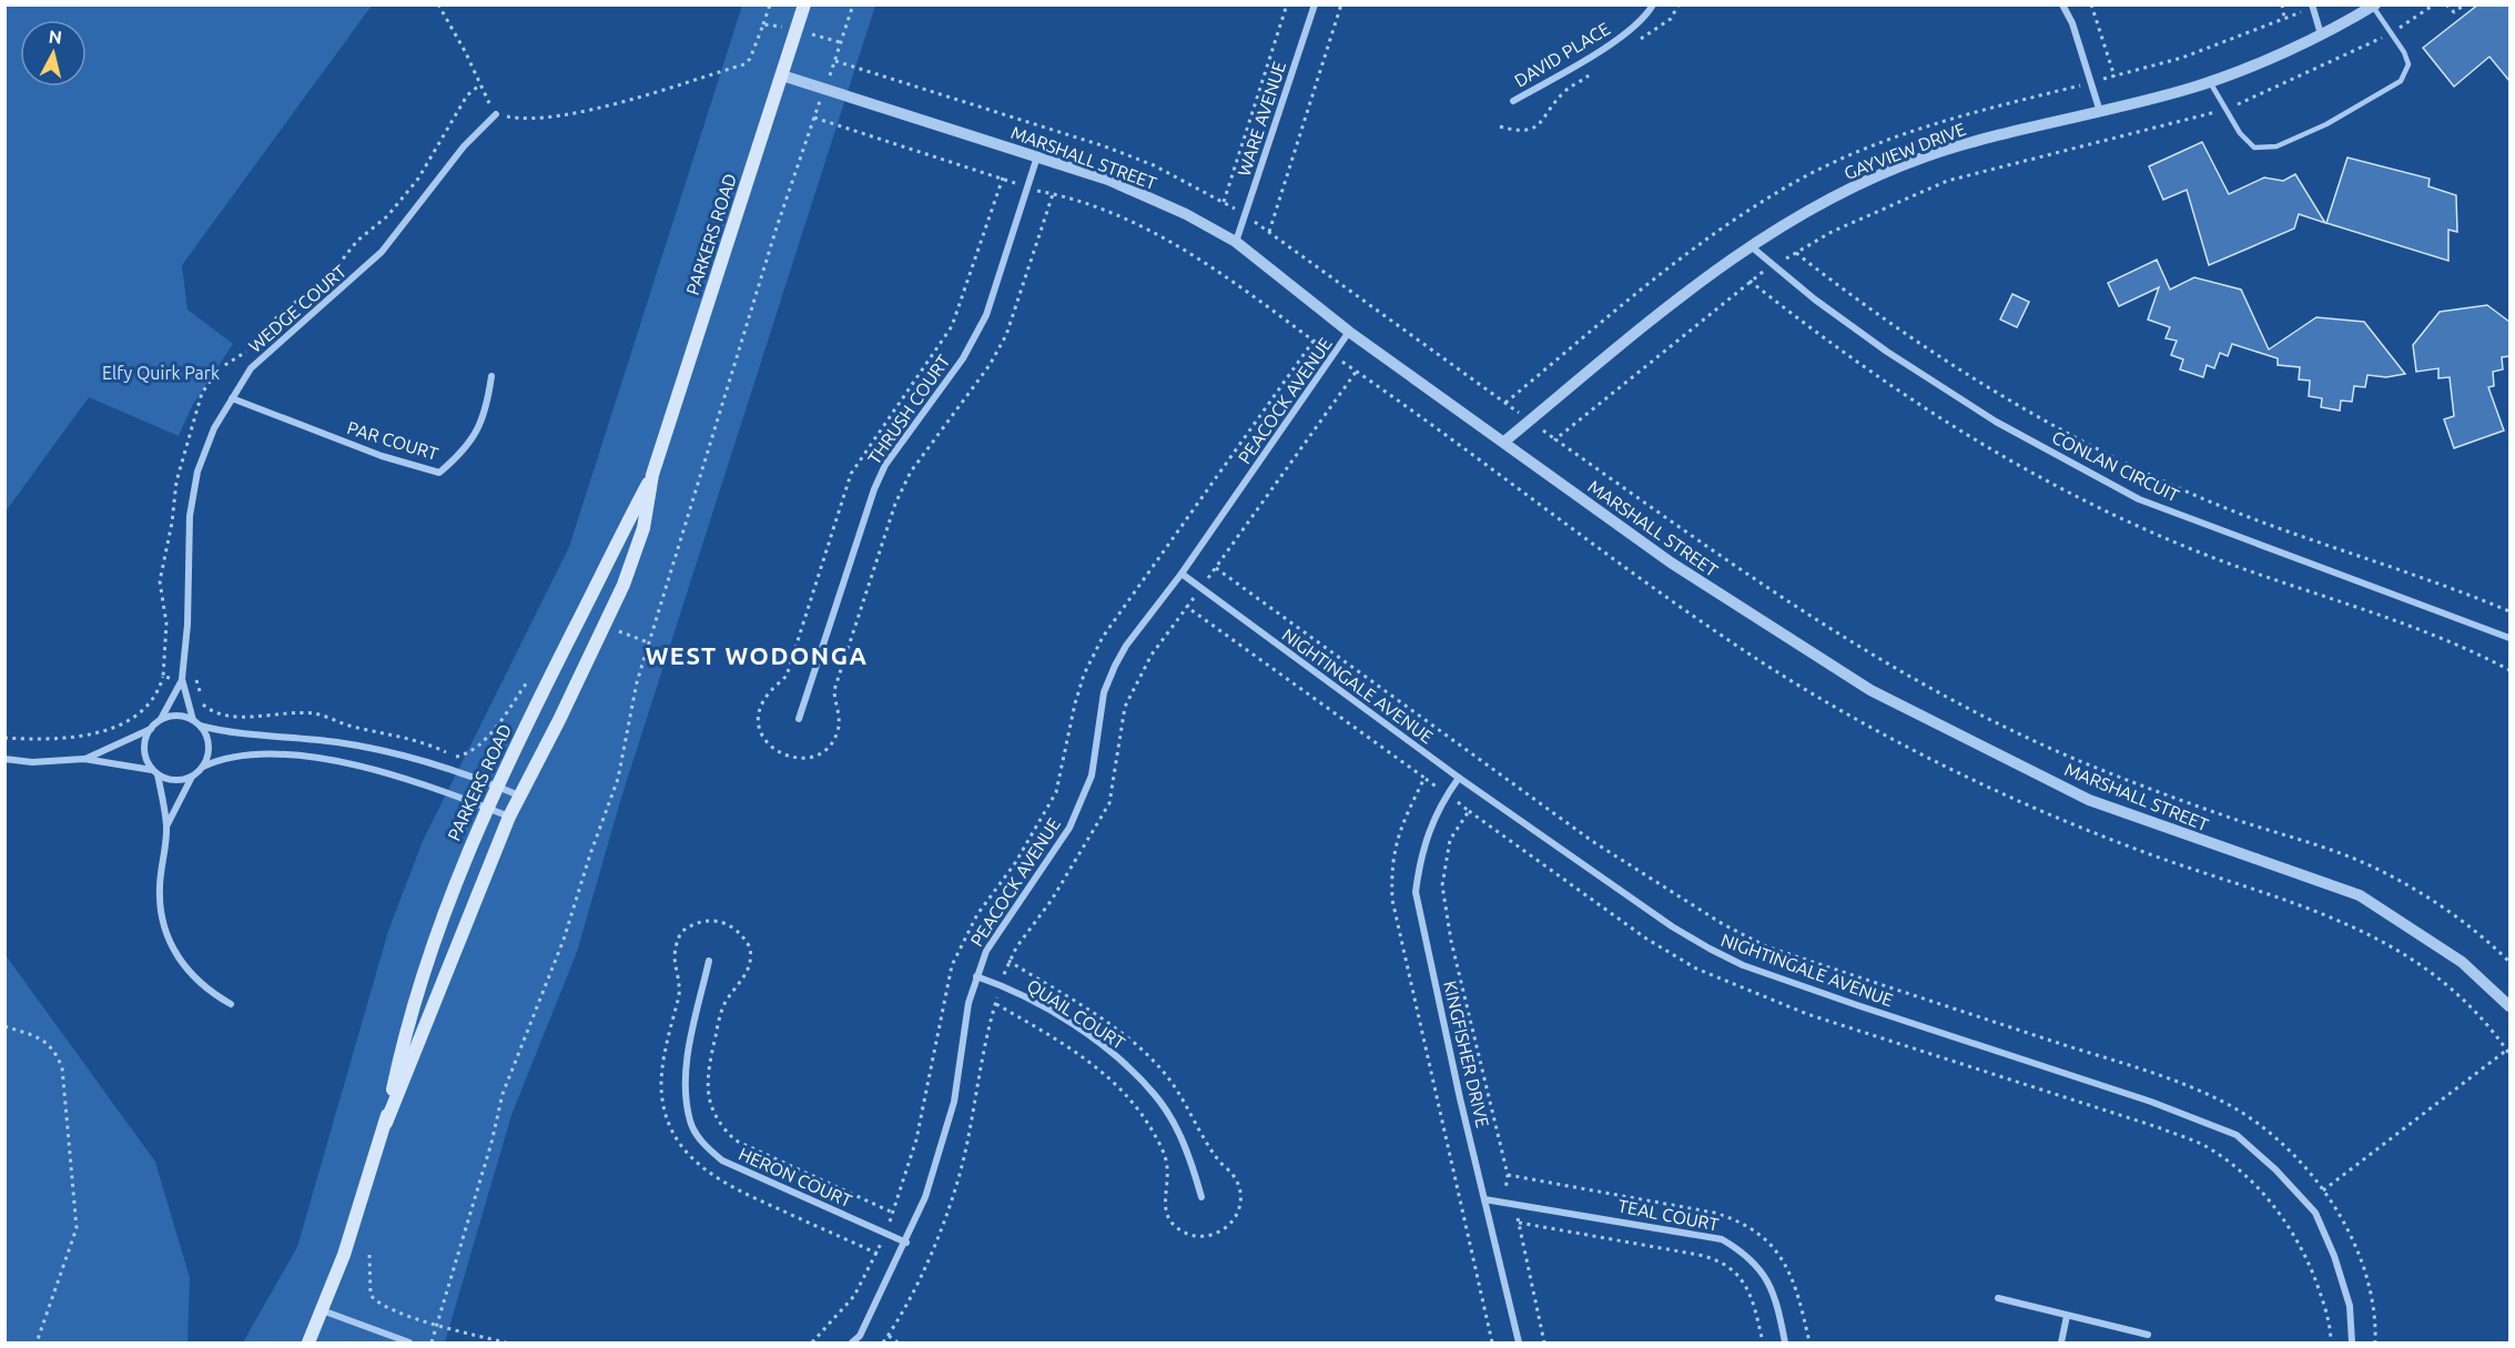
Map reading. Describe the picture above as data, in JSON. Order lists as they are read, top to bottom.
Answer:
{
  "streets": {
    "main road": ["PARKERS ROAD"],
    "street": [
      "DAVID PLACE",
      "WARE AVENUE",
      "GAYVIEW DRIVE",
      "MARSHALL STREET",
      "WEDGE COURT",
      "PEACOCK AVENUE",
      "THRUSH COURT",
      "PAR COURT",
      "CONLAN CIRCUIT",
      "NIGHTINGALE AVENUE",
      "QUAIL COURT",
      "KINGFISHER DRIVE",
      "HERON COURT",
      "TEAL COURT"
    ]
  },
  "crossings": [
    ["WARE AVENUE", "MARSHALL STREET"],
    ["GAYVIEW DRIVE", "MARSHALL STREET"],
    ["GAYVIEW DRIVE", "CONLAN CIRCUIT"],
    ["MARSHALL STREET", "PARKERS ROAD"],
    ["MARSHALL STREET", "PEACOCK AVENUE"],
    ["MARSHALL STREET", "THRUSH COURT"],
    ["WEDGE COURT", "PAR COURT"],
    ["PEACOCK AVENUE", "NIGHTINGALE AVENUE"],
    ["PEACOCK AVENUE", "QUAIL COURT"],
    ["PEACOCK AVENUE", "HERON COURT"],
    ["NIGHTINGALE AVENUE", "KINGFISHER DRIVE"],
    ["KINGFISHER DRIVE", "TEAL COURT"]
  ],
  "districts": ["WEST WODONGA"],
  "parks": ["Elfy Quirk Park"],
  "north": "top"
}
